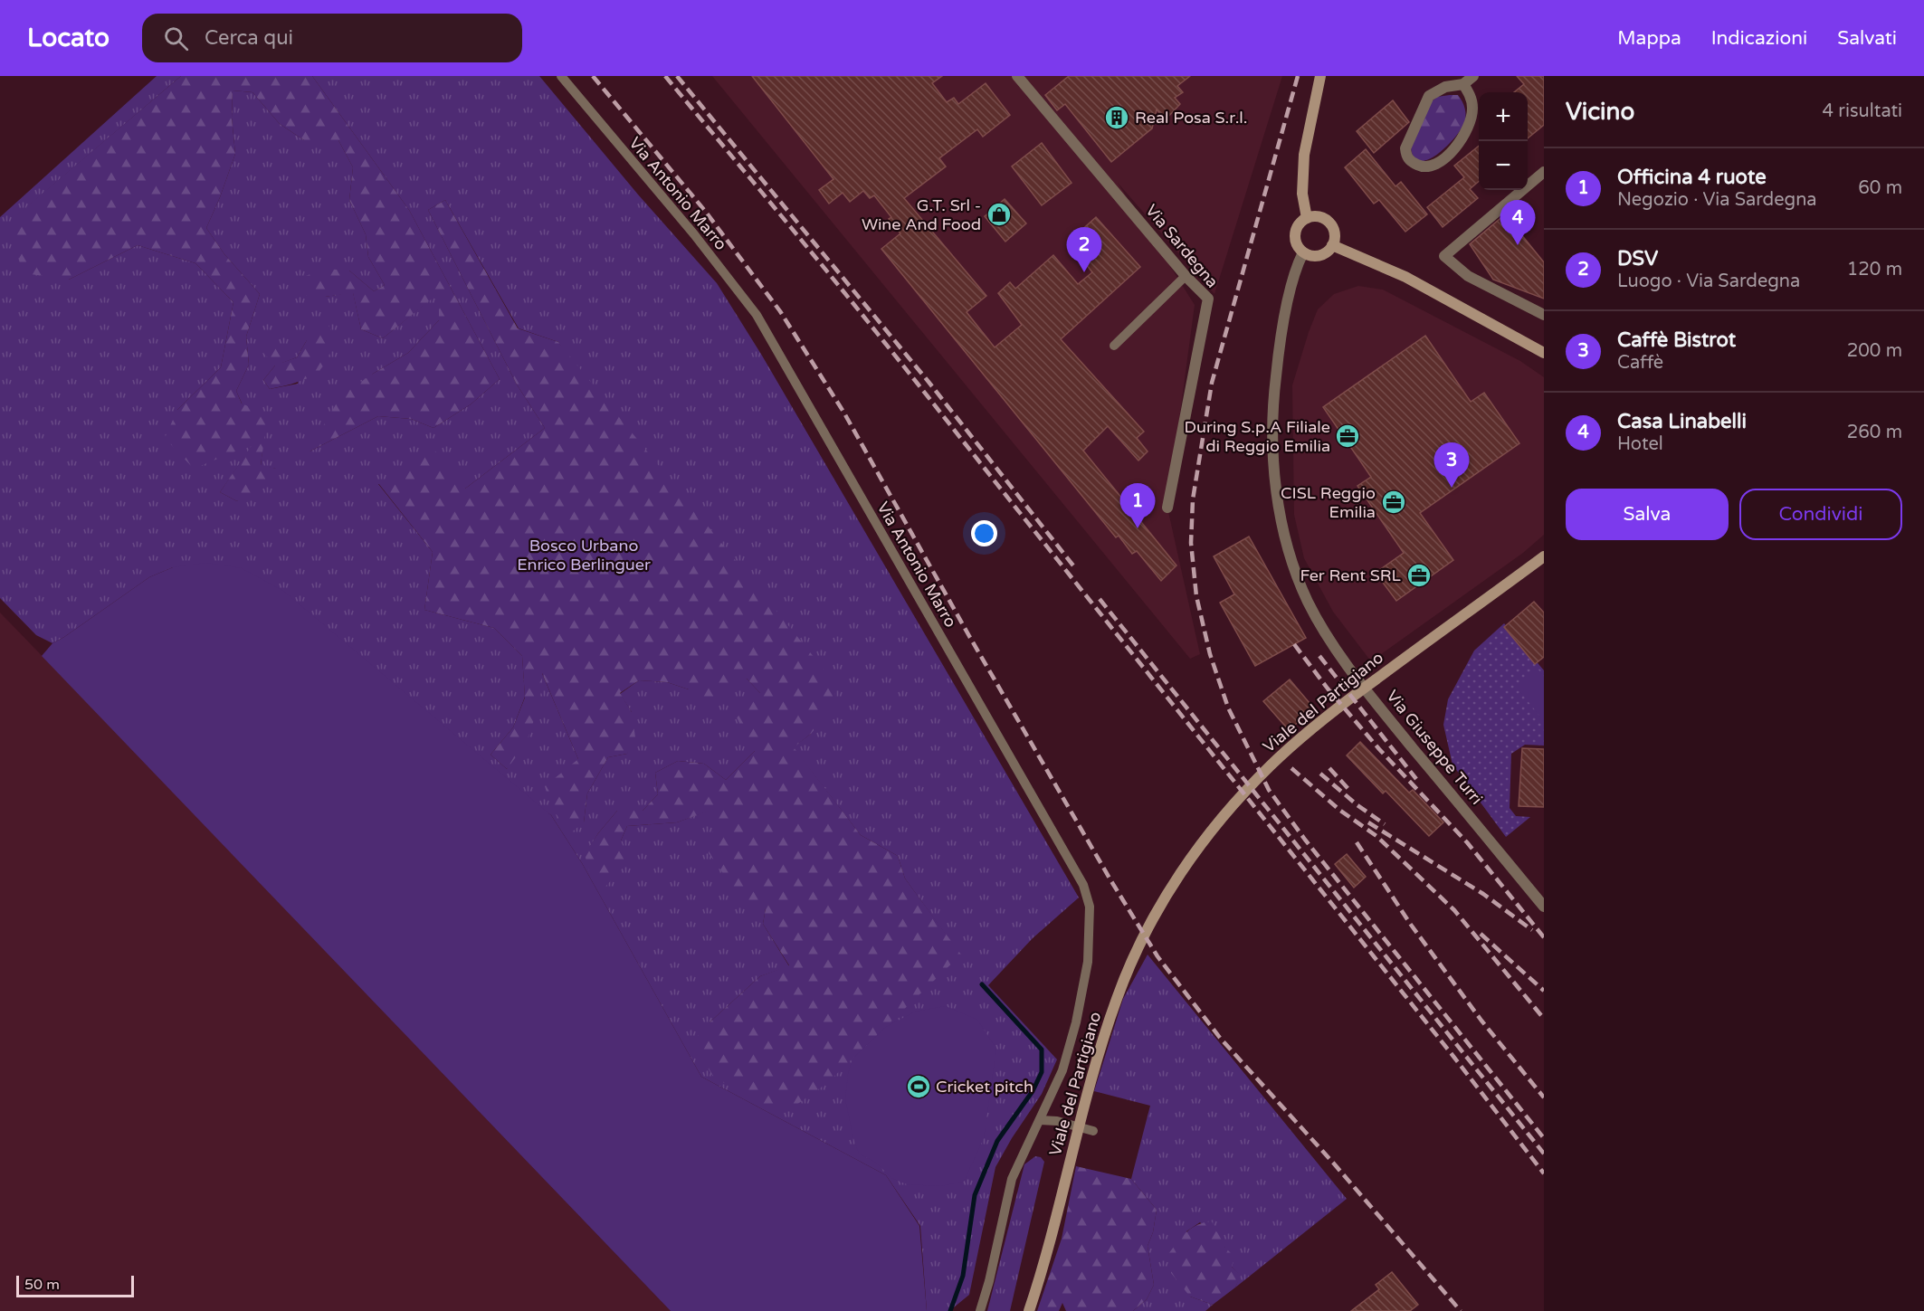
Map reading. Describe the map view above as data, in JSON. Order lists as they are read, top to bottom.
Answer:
{
  "streets": {
    "main road": ["Viale del Partigiano"],
    "street": ["Via Sardegna", "Via Giuseppe Turri"],
    "lane": ["Via Antonio Marro"]
  },
  "parks": ["Bosco Urbano Enrico Berlinguer"],
  "places": {
    "building": ["Real Posa S.r.l."],
    "shop": ["G.T. Srl - Wine And Food"],
    "office": ["During S.p.A Filiale di Reggio Emilia", "CISL Reggio Emilia", "Fer Rent SRL"],
    "sports": ["Cricket pitch"]
  },
  "scale_bar": "50 m",
  "page": {
    "header": "Locato",
    "search": "Cerca qui",
    "nav": ["Mappa", "Indicazioni", "Salvati"],
    "heading": ["Vicino", "4 risultati"],
    "map_buttons": ["+", "−"],
    "list": [
      {
        "mark": "1",
        "name": "Officina 4 ruote",
        "note": "Negozio · Via Sardegna",
        "value": "60 m"
      },
      {
        "mark": "2",
        "name": "DSV",
        "note": "Luogo · Via Sardegna",
        "value": "120 m"
      },
      {
        "mark": "3",
        "name": "Caffè Bistrot",
        "note": "Caffè",
        "value": "200 m"
      },
      {
        "mark": "4",
        "name": "Casa Linabelli",
        "note": "Hotel",
        "value": "260 m"
      }
    ],
    "pins": [
      "4",
      "2",
      "3",
      "1"
    ],
    "buttons": ["Salva", "Condividi"],
    "scale": "50 m"
  }
}
